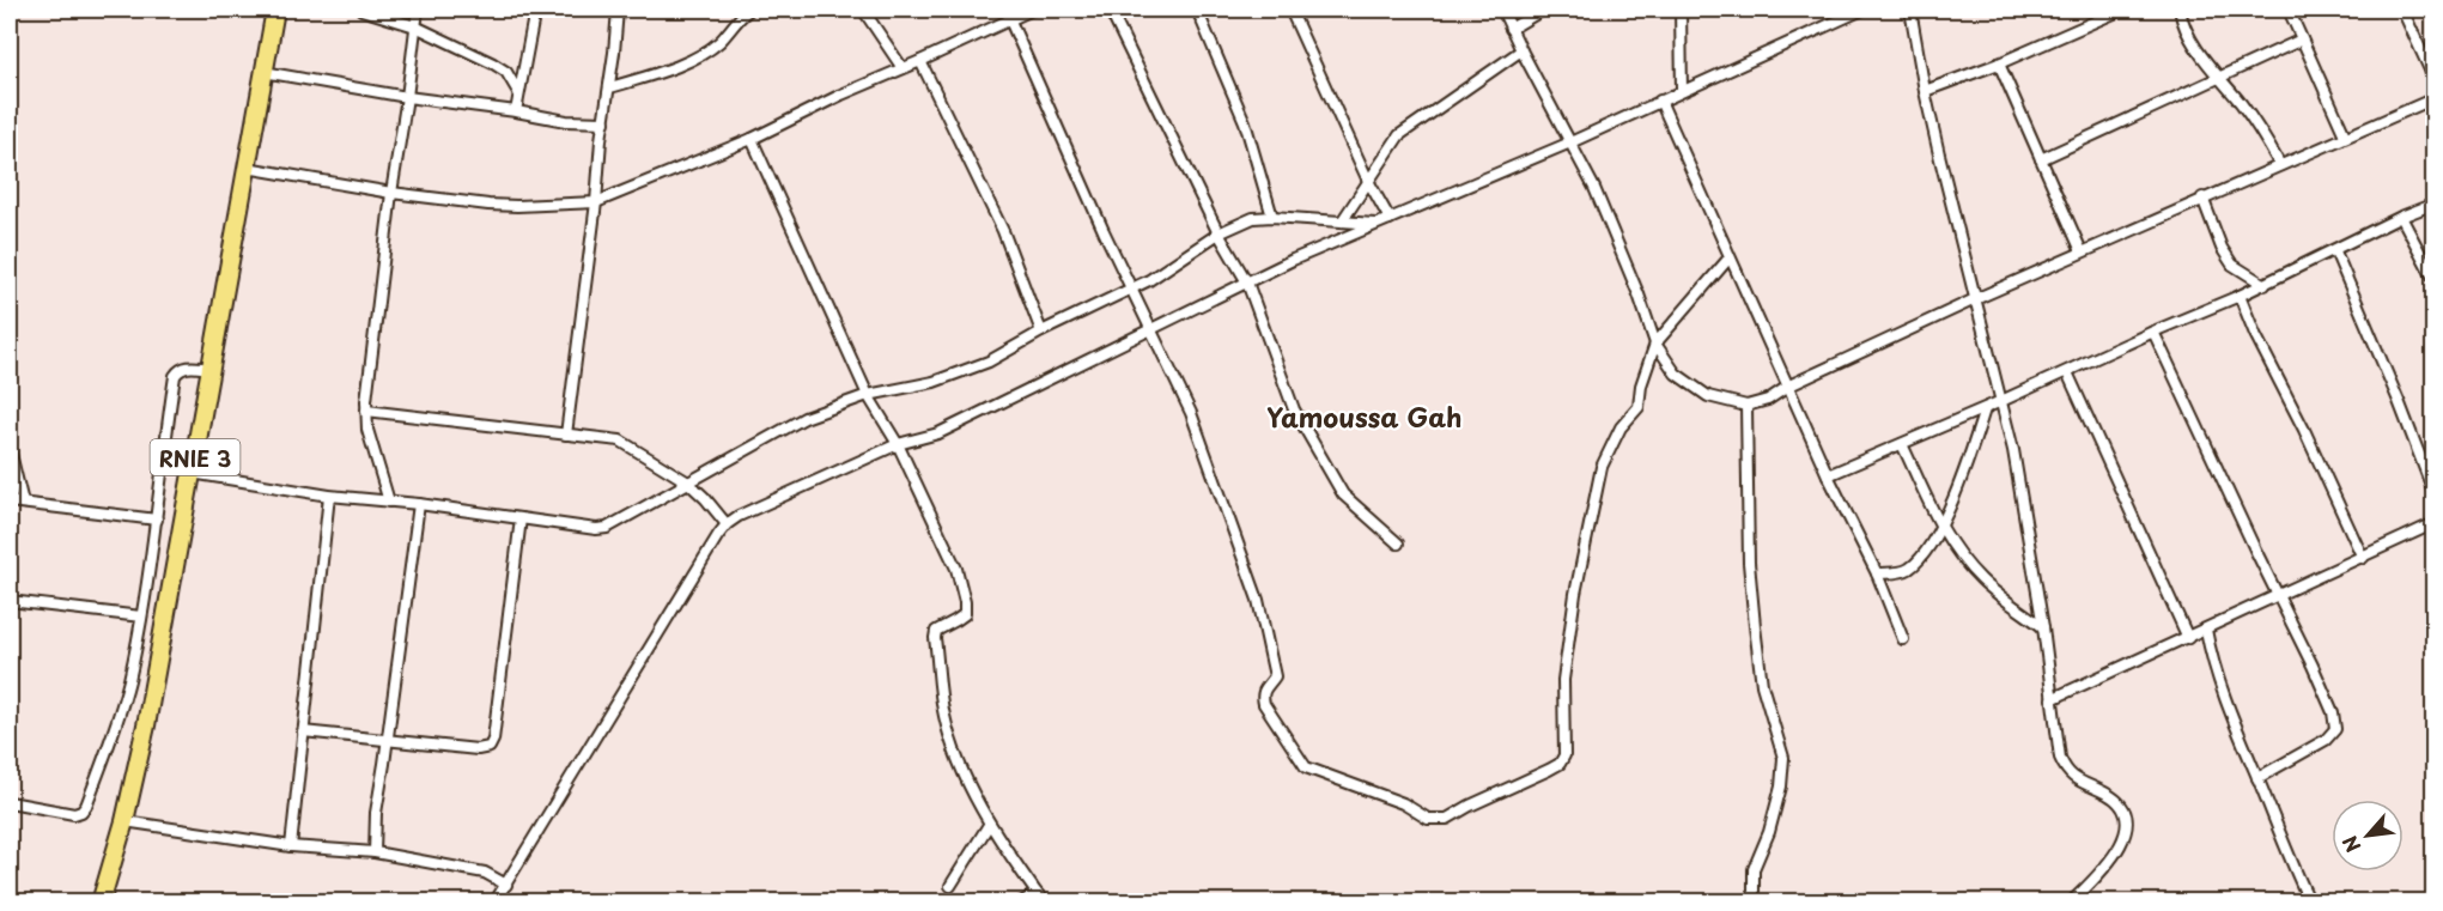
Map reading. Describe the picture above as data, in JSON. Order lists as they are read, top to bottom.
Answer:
{
  "streets": {
    "highway": ["RNIE 3"]
  },
  "districts": ["Yamoussa Gah"],
  "north": "bottom left"
}
